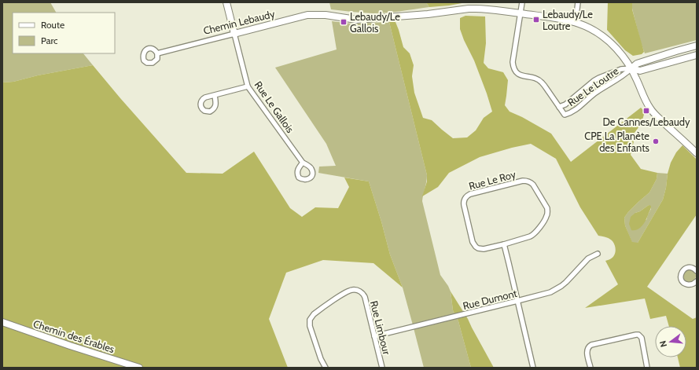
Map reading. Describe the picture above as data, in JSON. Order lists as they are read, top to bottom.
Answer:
{
  "streets": {
    "street": [
      "Chemin Lebaudy",
      "Rue Le Loutre",
      "Rue Le Gallois",
      "Rue Le Roy",
      "Rue Dumont",
      "Rue Limbour",
      "Chemin des Érables"
    ]
  },
  "crossings": [
    ["Chemin Lebaudy", "Rue Le Loutre"],
    ["Chemin Lebaudy", "Rue Le Gallois"],
    ["Rue Dumont", "Rue Limbour"]
  ],
  "places": {
    "transit": ["Lebaudy/Le Loutre", "Lebaudy/Le Gallois", "De Cannes/Lebaudy"],
    "other": ["CPE La Planète des Enfants"]
  },
  "legend": ["Route", "Parc"],
  "north": "left"
}
